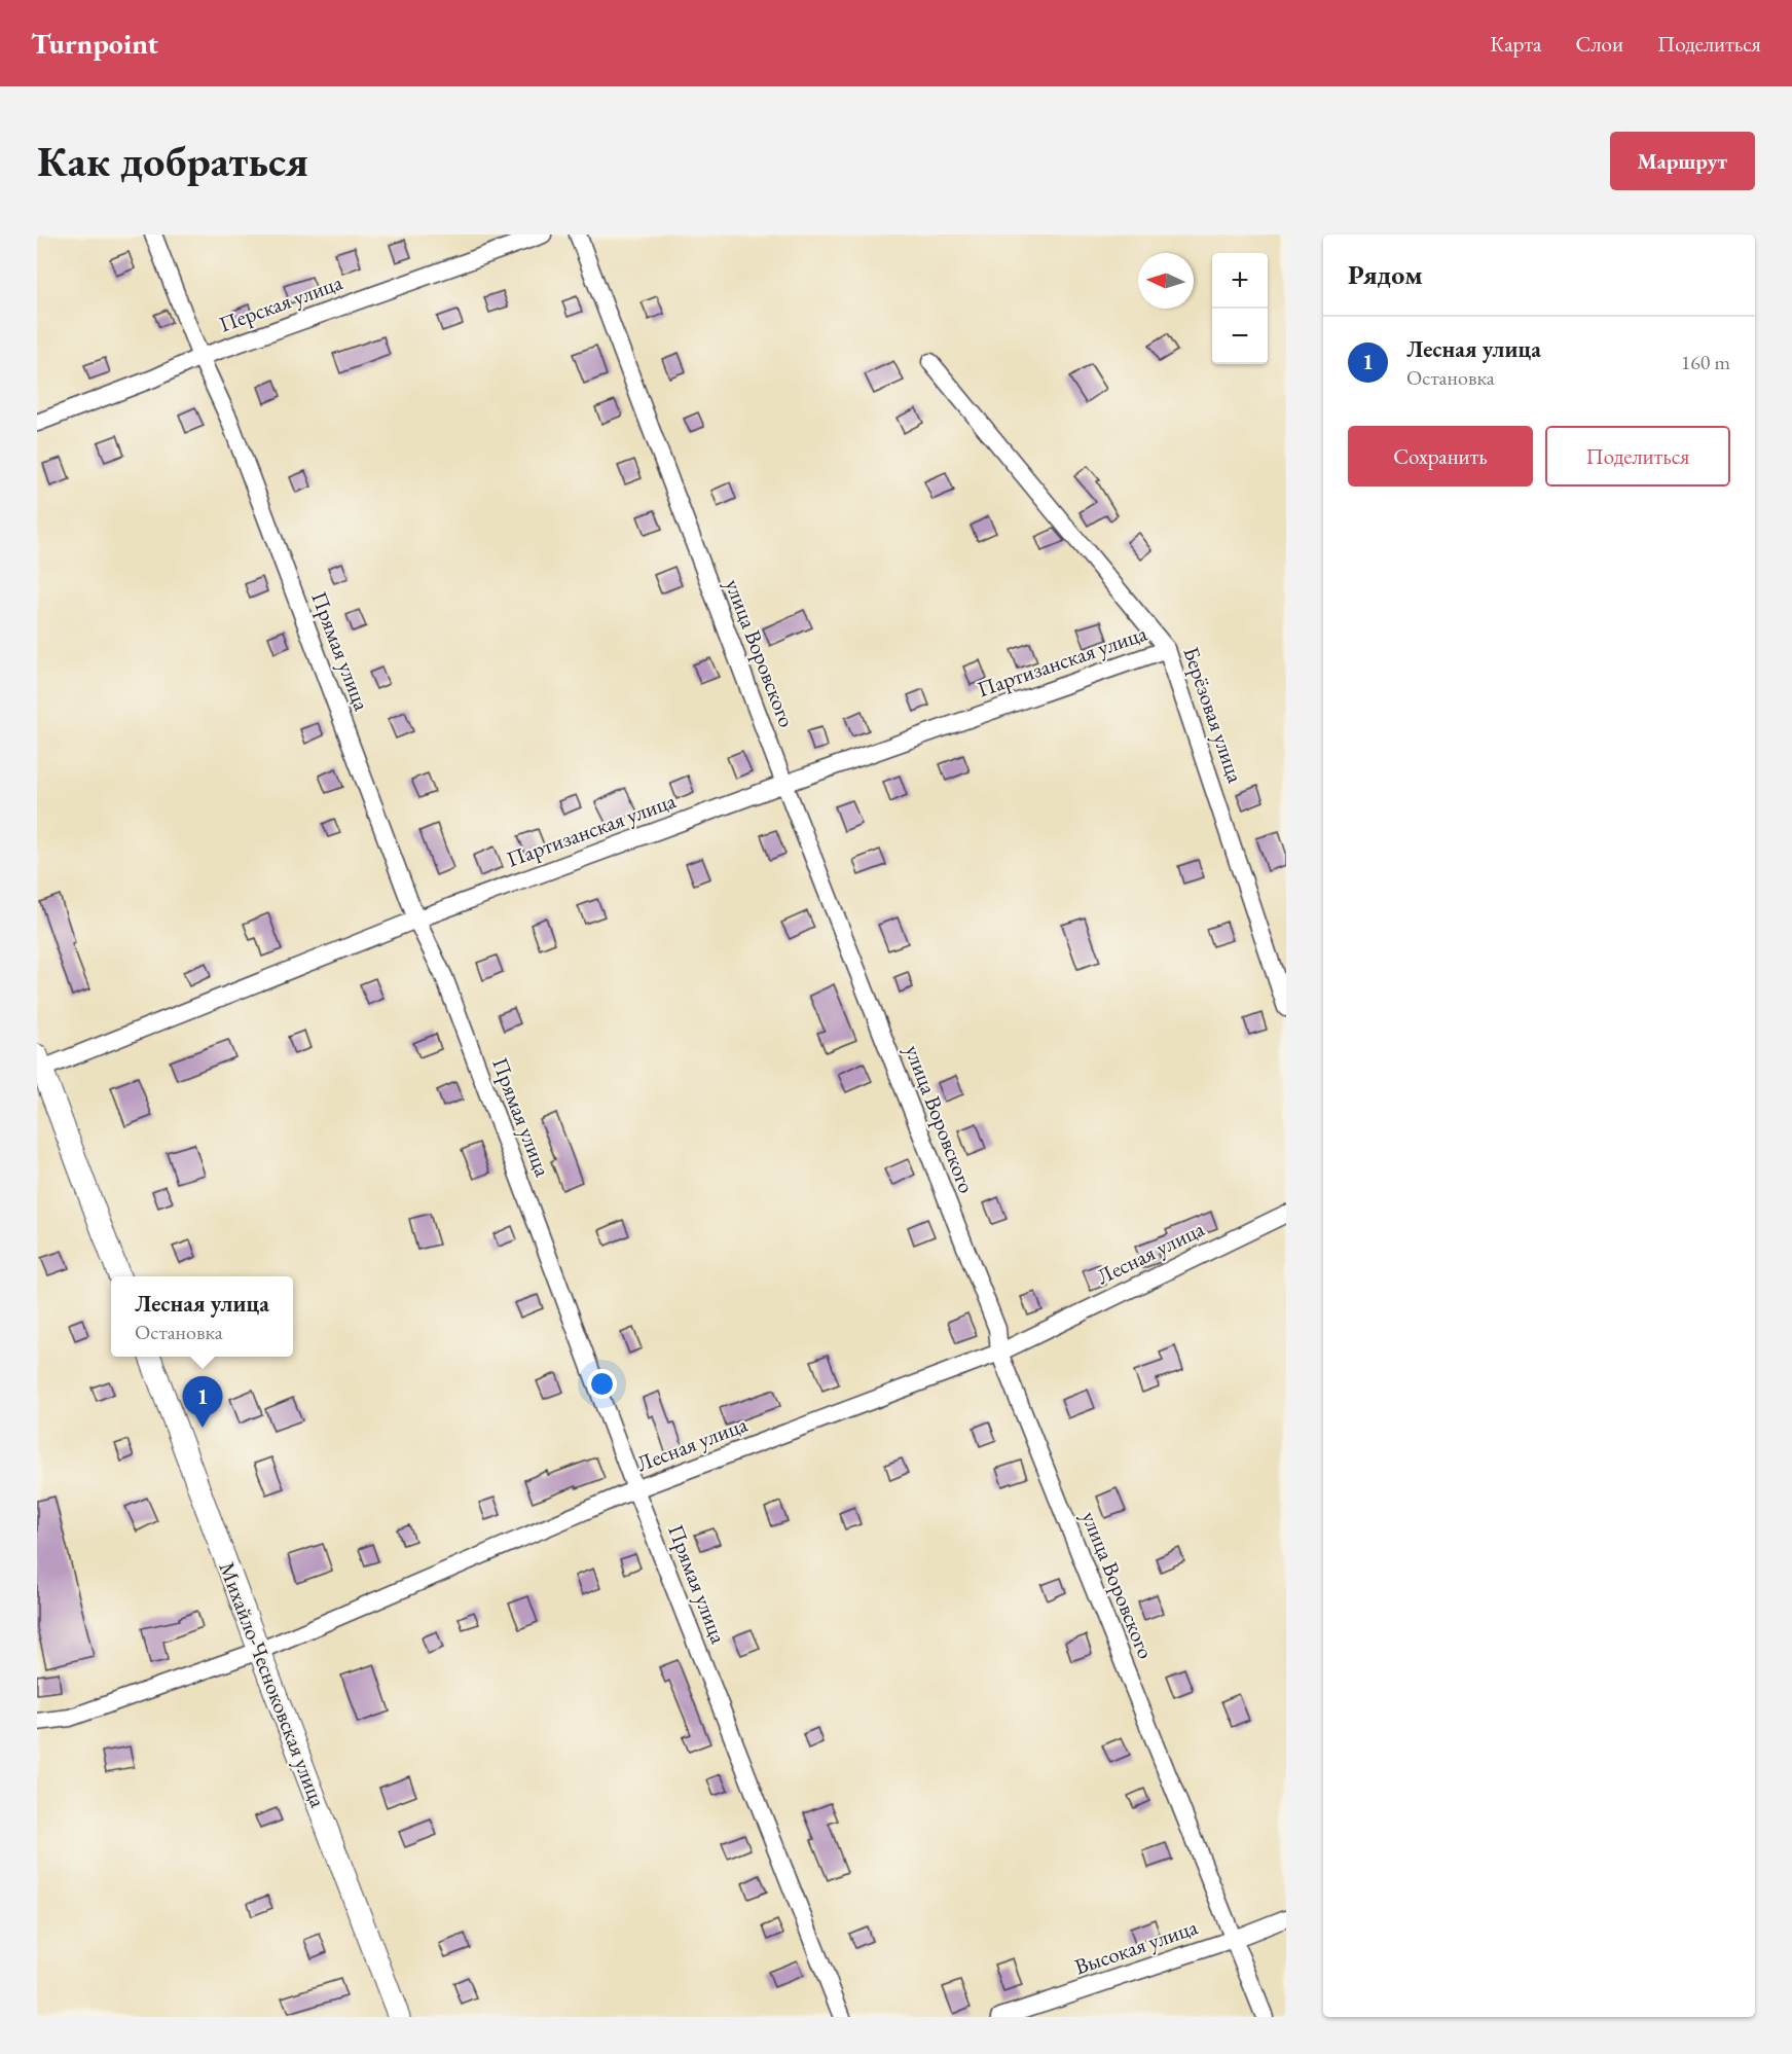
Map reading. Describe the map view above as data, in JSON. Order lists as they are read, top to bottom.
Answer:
{
  "streets": {
    "street": [
      "Перская улица",
      "Прямая улица",
      "улица Воровского",
      "Партизанская улица",
      "Берёзовая улица",
      "Лесная улица",
      "Михайло-Чесноковская улица",
      "Высокая улица"
    ]
  },
  "crossings": [
    ["Перская улица", "Прямая улица"],
    ["Прямая улица", "Партизанская улица"],
    ["Прямая улица", "Лесная улица"],
    ["улица Воровского", "Партизанская улица"],
    ["улица Воровского", "Лесная улица"],
    ["улица Воровского", "Высокая улица"],
    ["Партизанская улица", "Берёзовая улица"],
    ["Лесная улица", "Михайло-Чесноковская улица"]
  ],
  "north": "left",
  "page": {
    "header": "Turnpoint",
    "nav": ["Карта", "Слои", "Поделиться"],
    "buttons": [
      "Маршрут",
      ["Сохранить", "Поделиться"]
    ],
    "title": "Как добраться",
    "heading": "Рядом",
    "map_buttons": ["+", "−"],
    "list": [
      {
        "mark": "1",
        "name": "Лесная улица",
        "note": "Остановка",
        "value": "160 m"
      }
    ],
    "popup": ["Лесная улица", "Остановка"],
    "pins": "1"
  }
}
